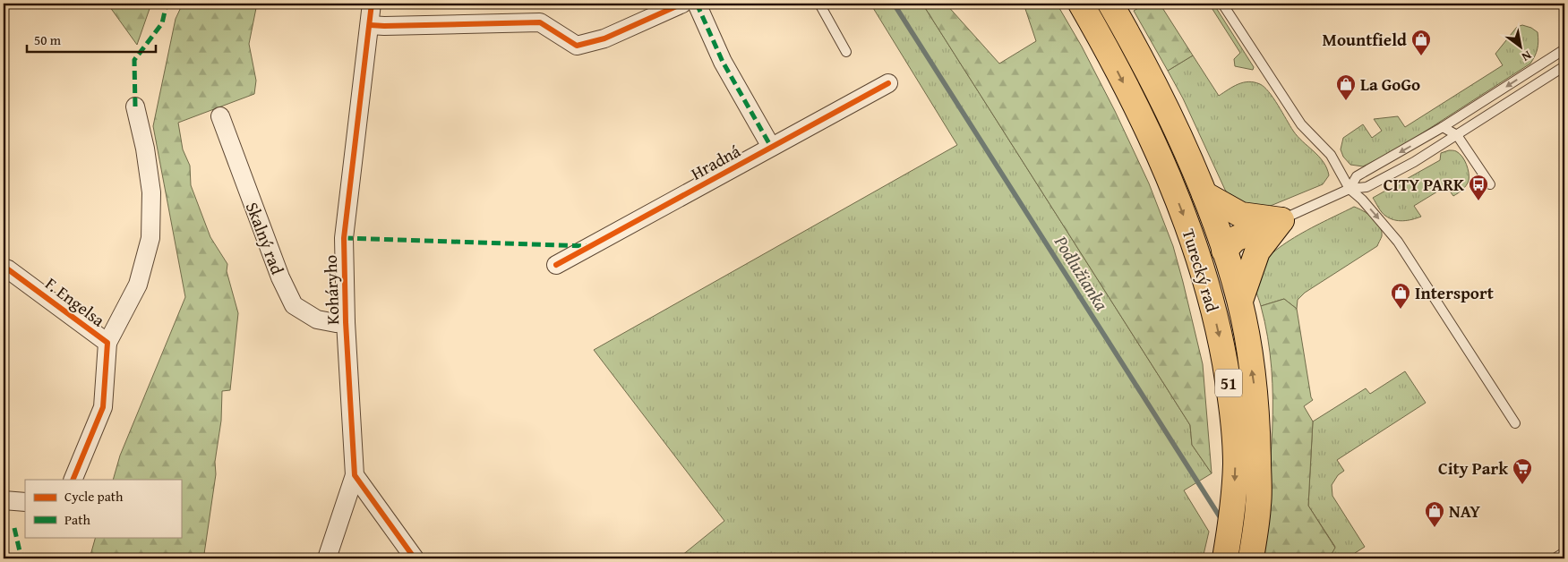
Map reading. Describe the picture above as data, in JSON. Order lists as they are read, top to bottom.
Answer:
{
  "streets": {
    "main road": ["Turecký rad", "51"],
    "street": [
      "Hradná",
      "Skalný rad",
      "Koháryho",
      "F. Engelsa"
    ]
  },
  "crossings": [
    ["Skalný rad", "Koháryho"]
  ],
  "water": ["Podlužianka"],
  "places": {
    "shop": [
      "Mountfield",
      "La GoGo",
      "Intersport",
      "NAY"
    ],
    "bus stop": ["CITY PARK"],
    "supermarket": ["City Park"]
  },
  "legend": ["Cycle path", "Path"],
  "scale_bar": "50 m",
  "north": "bottom right"
}
